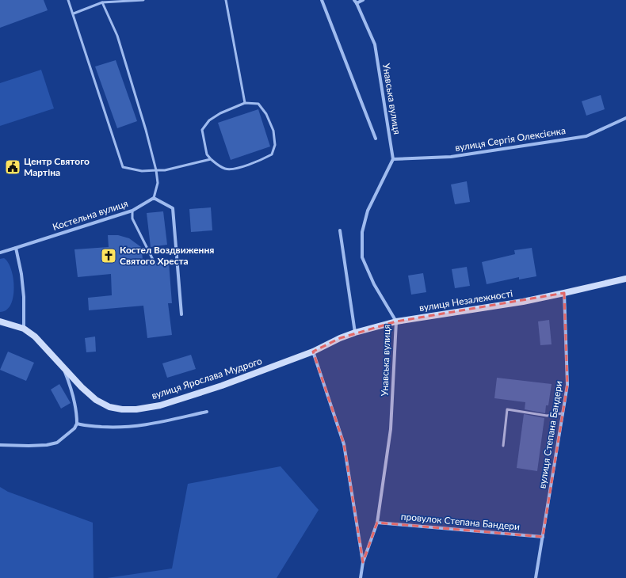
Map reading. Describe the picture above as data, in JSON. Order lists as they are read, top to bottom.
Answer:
{
  "streets": {
    "street": [
      "Унавська вулиця",
      "вулиця Сергія Олексієнка",
      "Костельна вулиця",
      "вулиця Незалежності",
      "вулиця Ярослава Мудрого",
      "вулиця Степана Бандери",
      "провулок Степана Бандери"
    ]
  },
  "crossings": [
    ["Унавська вулиця", "вулиця Сергія Олексієнка"],
    ["Унавська вулиця", "вулиця Незалежності"],
    ["Унавська вулиця", "вулиця Ярослава Мудрого"],
    ["Унавська вулиця", "провулок Степана Бандери"],
    ["вулиця Незалежності", "вулиця Ярослава Мудрого"],
    ["вулиця Незалежності", "вулиця Степана Бандери"],
    ["вулиця Степана Бандери", "провулок Степана Бандери"]
  ],
  "places": {
    "public building": ["Центр Святого Мартіна"],
    "church": ["Костел Воздвиження Святого Хреста"]
  }
}
